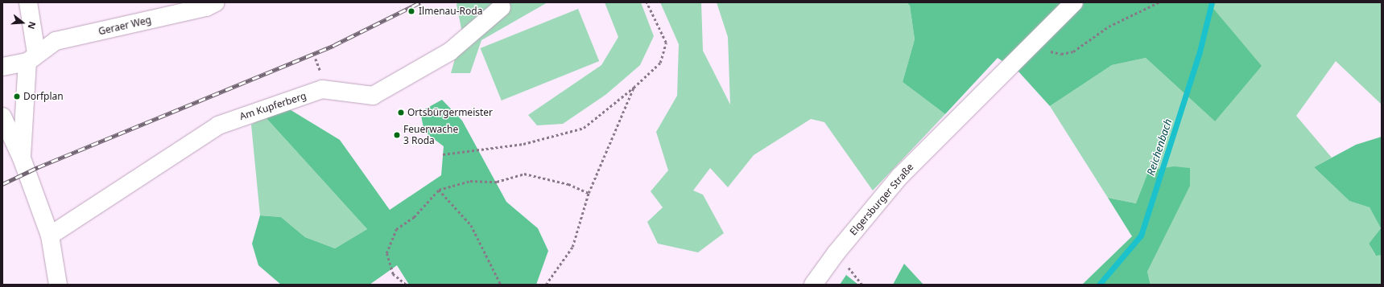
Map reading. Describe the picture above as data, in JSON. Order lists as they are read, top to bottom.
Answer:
{
  "streets": {
    "street": ["Geraer Weg", "Am Kupferberg", "Elgersburger Straße"]
  },
  "water": ["Reichenbach"],
  "places": [
    "Ilmenau-Roda",
    "Dorfplan",
    "Ortsbürgermeister",
    "Feuerwache 3 Roda"
  ],
  "north": "right"
}
